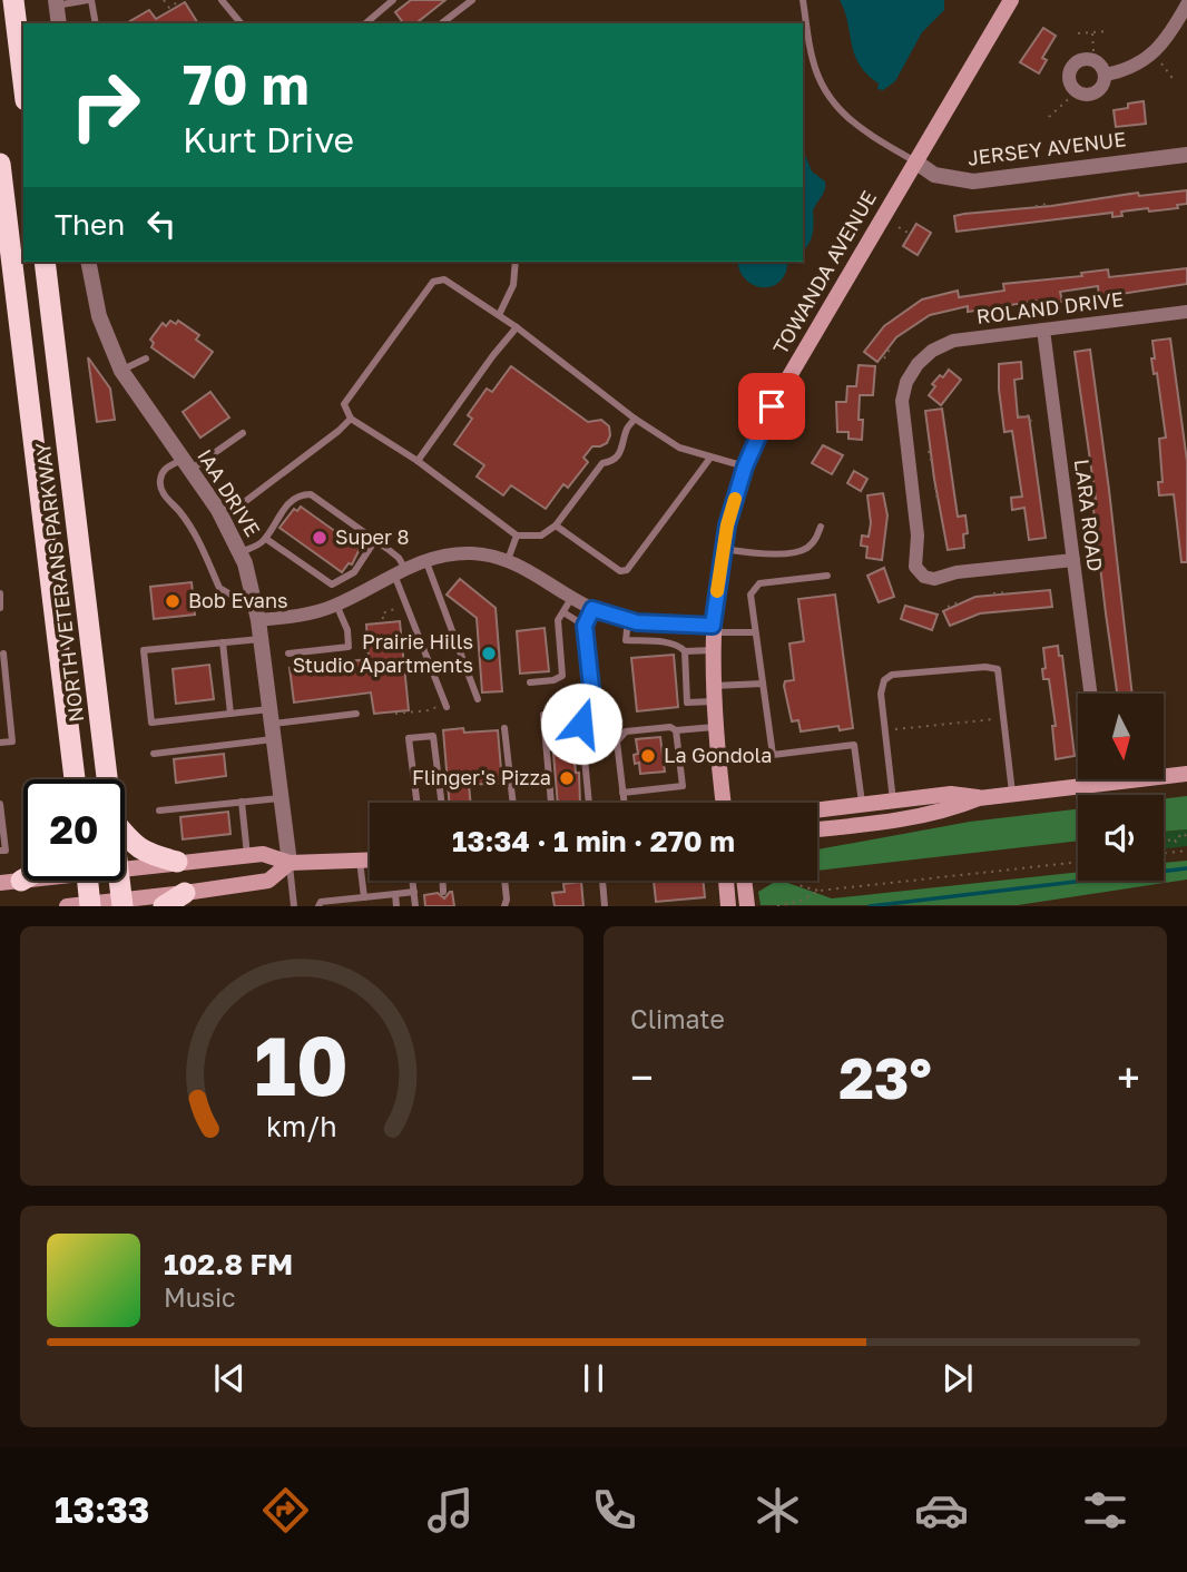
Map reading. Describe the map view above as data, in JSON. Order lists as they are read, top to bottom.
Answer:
{
  "streets": {
    "highway": ["NORTH VETERANS PARKWAY"],
    "main road": ["TOWANDA AVENUE"],
    "street": [
      "JERSEY AVENUE",
      "ROLAND DRIVE",
      "IAA DRIVE",
      "LARA ROAD"
    ]
  },
  "crossings": [
    ["JERSEY AVENUE", "TOWANDA AVENUE"],
    ["ROLAND DRIVE", "LARA ROAD"]
  ],
  "places": [
    "Super 8",
    "Bob Evans",
    "Prairie Hills Studio Apartments",
    "La Gondola",
    "Flinger's Pizza"
  ],
  "north": "bottom",
  "page": {
    "turn": ["70 m", "Kurt Drive"],
    "then": "Then",
    "limit": "20",
    "trip": "13:34 · 1 min · 270 m",
    "tile": "Climate",
    "heat": ["−", "23°", "+"],
    "song": ["102.8 FM", "Music"],
    "tabs": "13:33",
    "gauge": ["10", "km/h"]
  }
}
